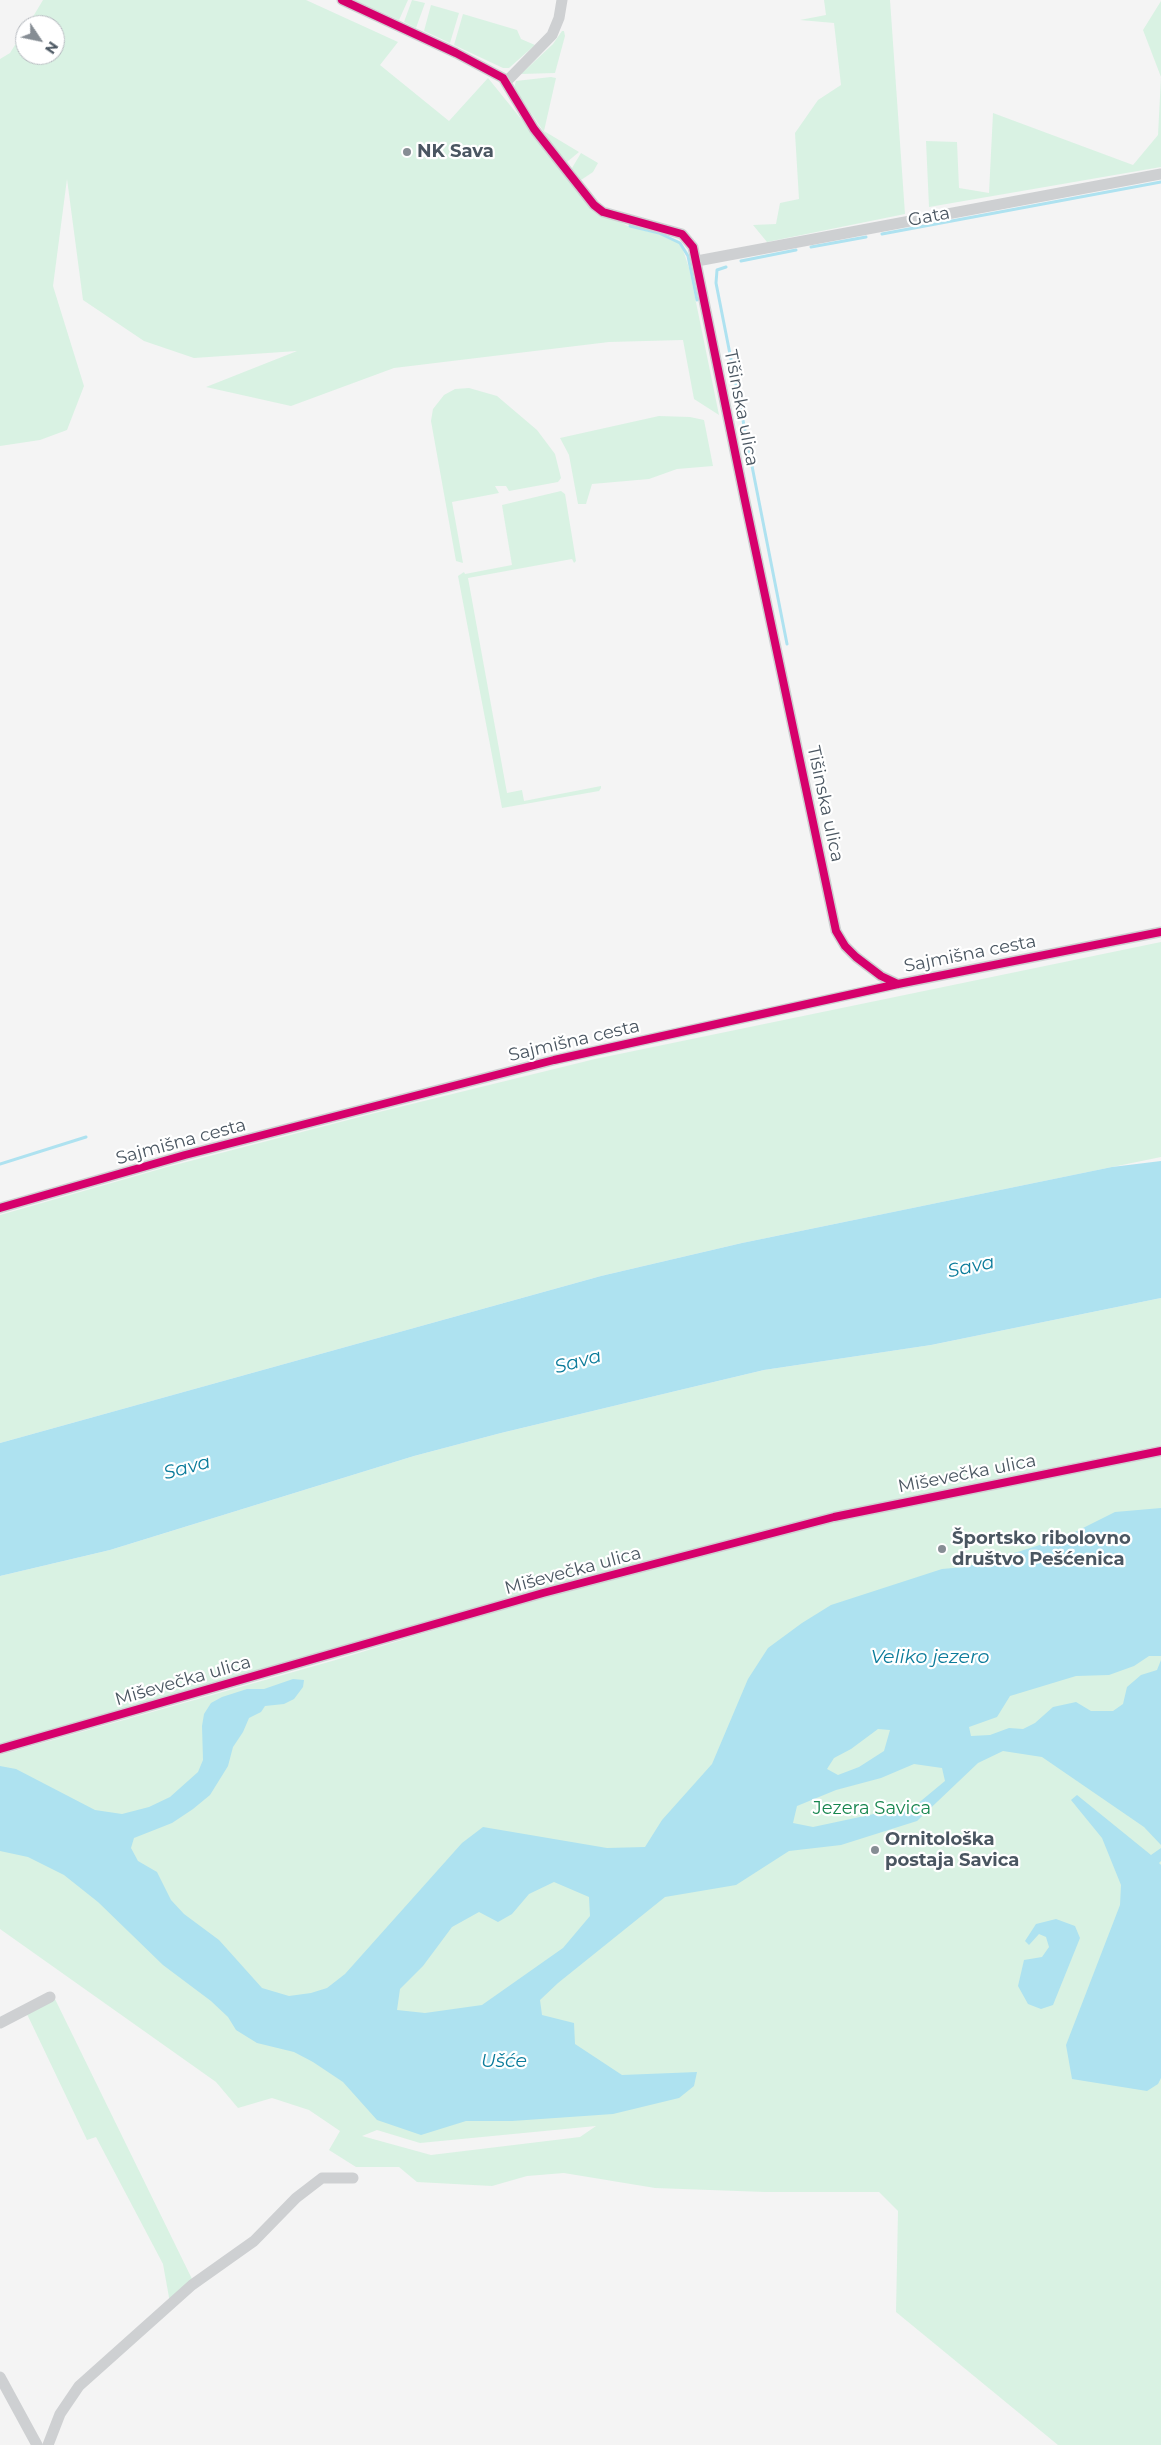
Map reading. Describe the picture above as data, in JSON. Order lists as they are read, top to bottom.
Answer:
{
  "streets": {
    "street": [
      "Gata",
      "Tišinska ulica",
      "Sajmišna cesta",
      "Miševečka ulica"
    ]
  },
  "crossings": [
    ["Gata", "Tišinska ulica"],
    ["Tišinska ulica", "Sajmišna cesta"]
  ],
  "water": ["Sava", "Veliko jezero", "Ušće"],
  "parks": ["Jezera Savica"],
  "places": ["NK Sava", "Športsko ribolovno društvo Pešćenica", "Ornitološka postaja Savica"],
  "north": "bottom right"
}
